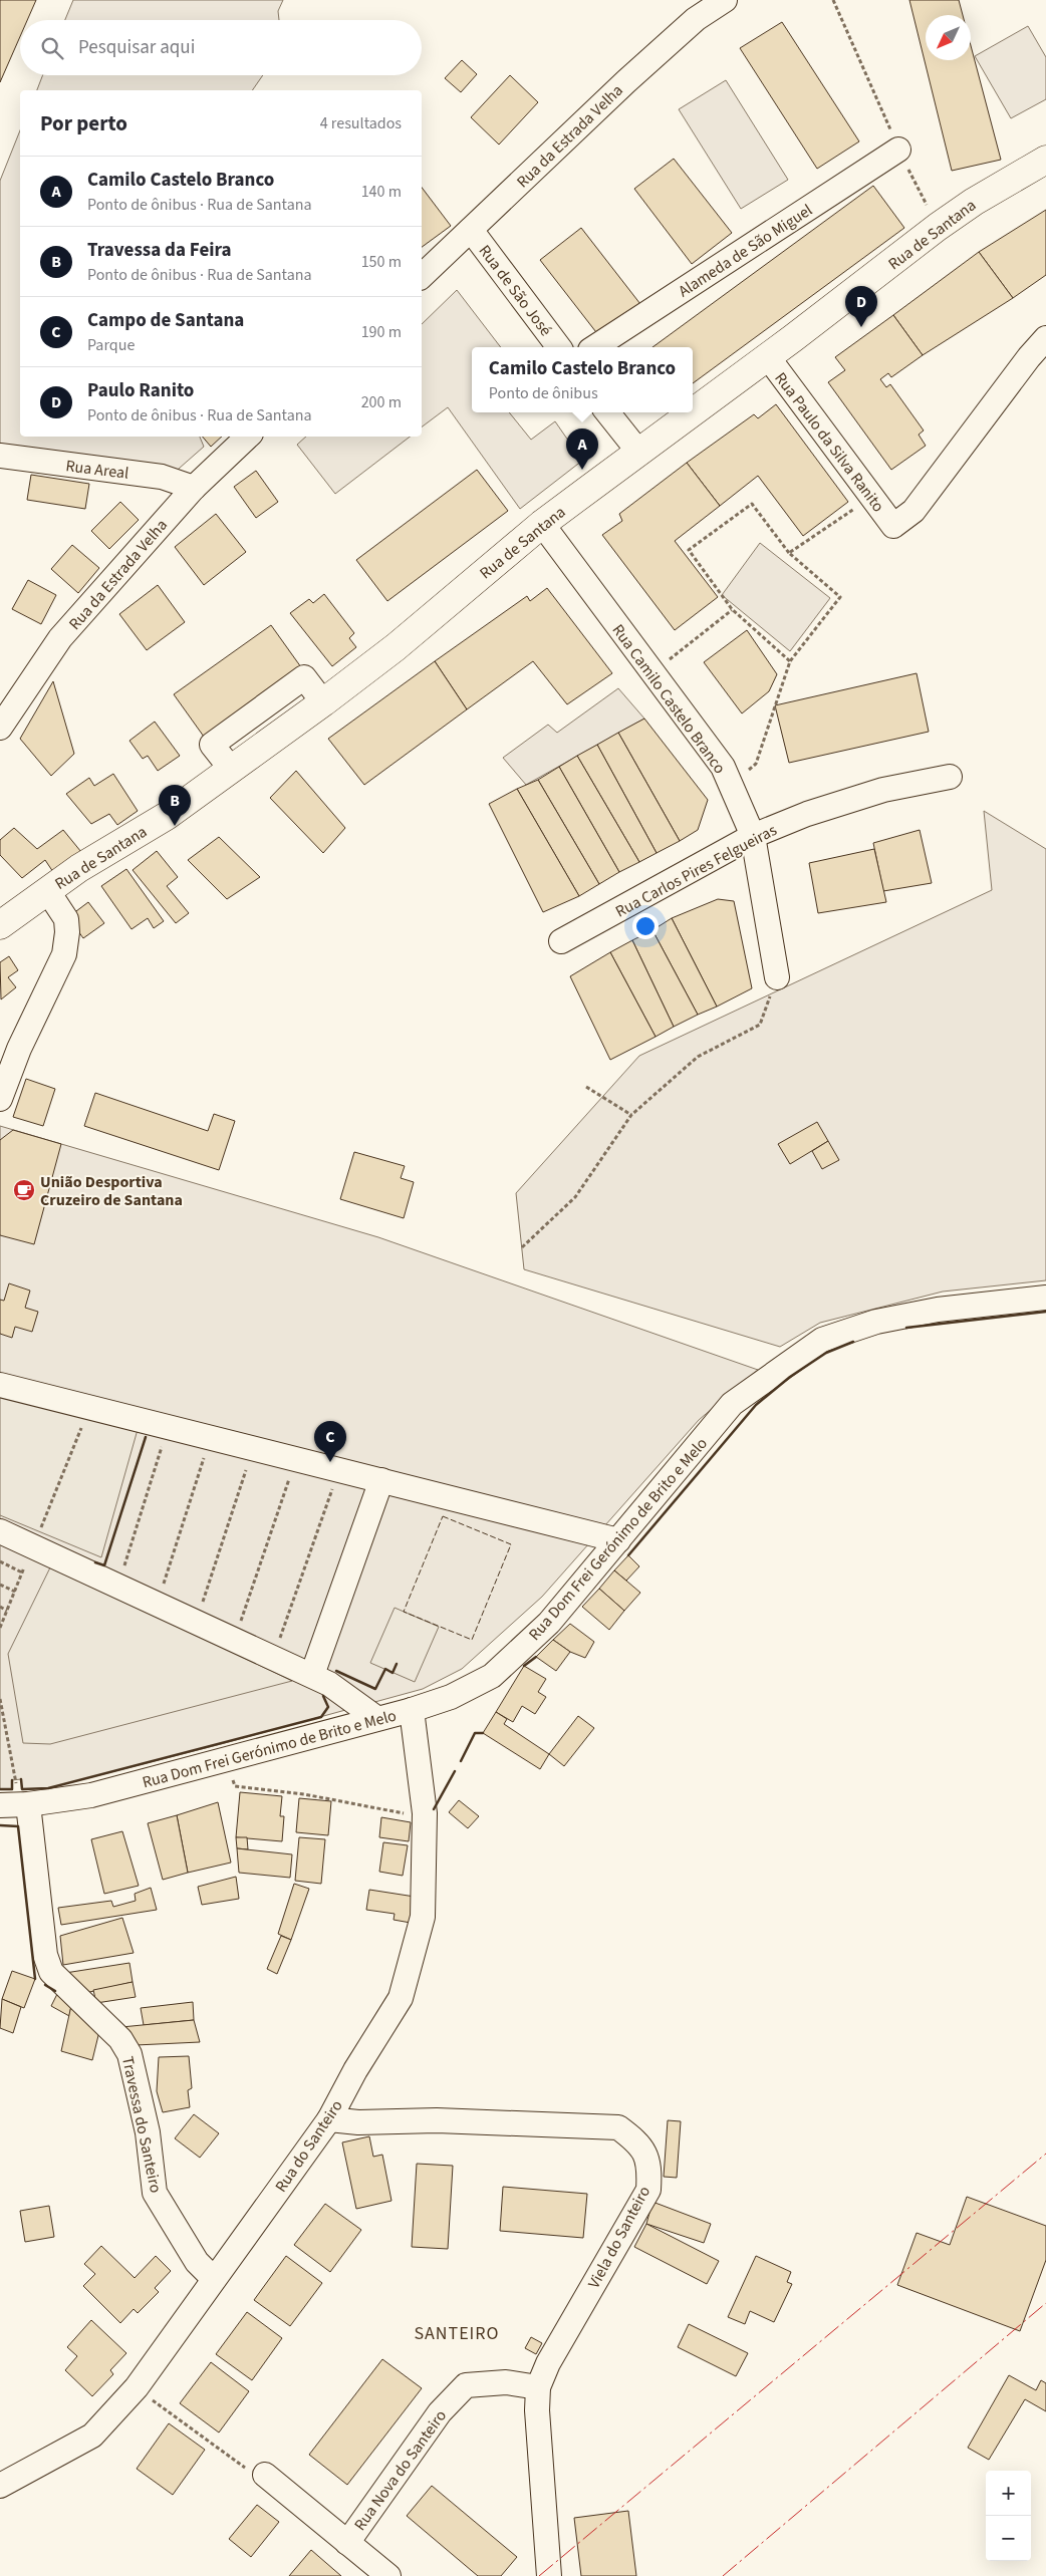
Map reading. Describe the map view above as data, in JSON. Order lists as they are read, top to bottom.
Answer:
{
  "streets": {
    "main road": ["Rua de Santana"],
    "street": [
      "Rua da Estrada Velha",
      "Alameda de São Miguel",
      "Rua de São José",
      "Rua Paulo da Silva Ranito",
      "Rua Areal",
      "Rua Camilo Castelo Branco",
      "Rua Carlos Pires Felgueiras",
      "Rua Dom Frei Gerónimo de Brito e Melo",
      "Travessa do Santeiro",
      "Rua do Santeiro",
      "Viela do Santeiro",
      "Rua Nova do Santeiro"
    ]
  },
  "crossings": [
    ["Rua da Estrada Velha", "Rua de São José"],
    ["Rua da Estrada Velha", "Rua Areal"],
    ["Rua de Santana", "Rua Paulo da Silva Ranito"],
    ["Rua de Santana", "Rua Camilo Castelo Branco"],
    ["Rua Camilo Castelo Branco", "Rua Carlos Pires Felgueiras"],
    ["Rua Dom Frei Gerónimo de Brito e Melo", "Travessa do Santeiro"],
    ["Rua Dom Frei Gerónimo de Brito e Melo", "Rua do Santeiro"],
    ["Travessa do Santeiro", "Rua do Santeiro"],
    ["Rua do Santeiro", "Viela do Santeiro"],
    ["Viela do Santeiro", "Rua Nova do Santeiro"]
  ],
  "districts": ["SANTEIRO"],
  "places": {
    "cafe": ["União Desportiva Cruzeiro de Santana"]
  },
  "north": "bottom left",
  "page": {
    "search": "Pesquisar aqui",
    "heading": ["Por perto", "4 resultados"],
    "list": [
      {
        "mark": "A",
        "name": "Camilo Castelo Branco",
        "note": "Ponto de ônibus · Rua de Santana",
        "value": "140 m"
      },
      {
        "mark": "B",
        "name": "Travessa da Feira",
        "note": "Ponto de ônibus · Rua de Santana",
        "value": "150 m"
      },
      {
        "mark": "C",
        "name": "Campo de Santana",
        "note": "Parque",
        "value": "190 m"
      },
      {
        "mark": "D",
        "name": "Paulo Ranito",
        "note": "Ponto de ônibus · Rua de Santana",
        "value": "200 m"
      }
    ],
    "pins": [
      "D",
      "A",
      "B",
      "C"
    ],
    "popup": ["Camilo Castelo Branco", "Ponto de ônibus"],
    "map_buttons": ["+", "−"]
  }
}
